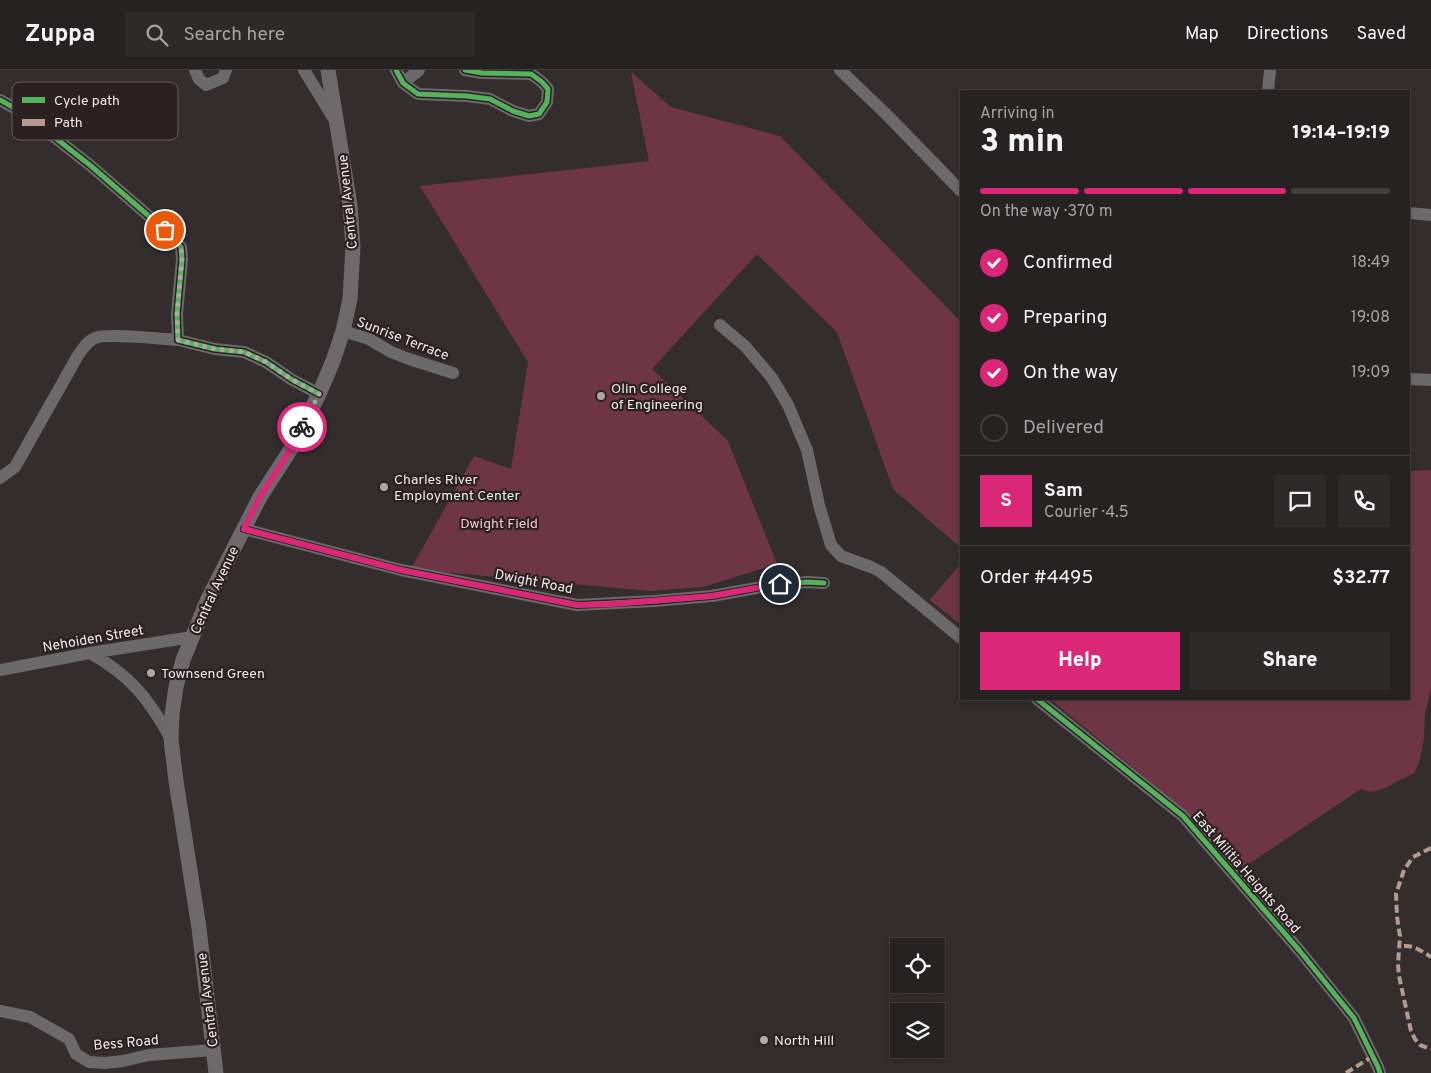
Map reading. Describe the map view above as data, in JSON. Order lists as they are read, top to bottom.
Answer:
{
  "streets": {
    "main road": ["Central Avenue"],
    "street": [
      "Sunrise Terrace",
      "Dwight Road",
      "Nehoiden Street",
      "East Militia Heights Road",
      "Bess Road"
    ]
  },
  "crossings": [
    ["Central Avenue", "Sunrise Terrace"],
    ["Central Avenue", "Dwight Road"],
    ["Central Avenue", "Nehoiden Street"],
    ["Central Avenue", "Bess Road"]
  ],
  "parks": ["Dwight Field"],
  "places": [
    "Olin College of Engineering",
    "Charles River Employment Center",
    "Townsend Green",
    "North Hill"
  ],
  "legend": ["Cycle path", "Path"],
  "page": {
    "header": "Zuppa",
    "search": "Search here",
    "nav": ["Map", "Directions", "Saved"],
    "heading": ["3 min", "Arriving in", "19:14–19:19"],
    "panel": [
      "Sam",
      "Courier · 4.5",
      "Order #4495",
      "$32.77"
    ],
    "bar": "On the way · 370 m",
    "list": [
      ["Confirmed", "18:49"],
      ["Preparing", "19:08"],
      ["On the way", "19:09"],
      "Delivered"
    ],
    "round": "S",
    "buttons": ["Help", "Share"]
  }
}
